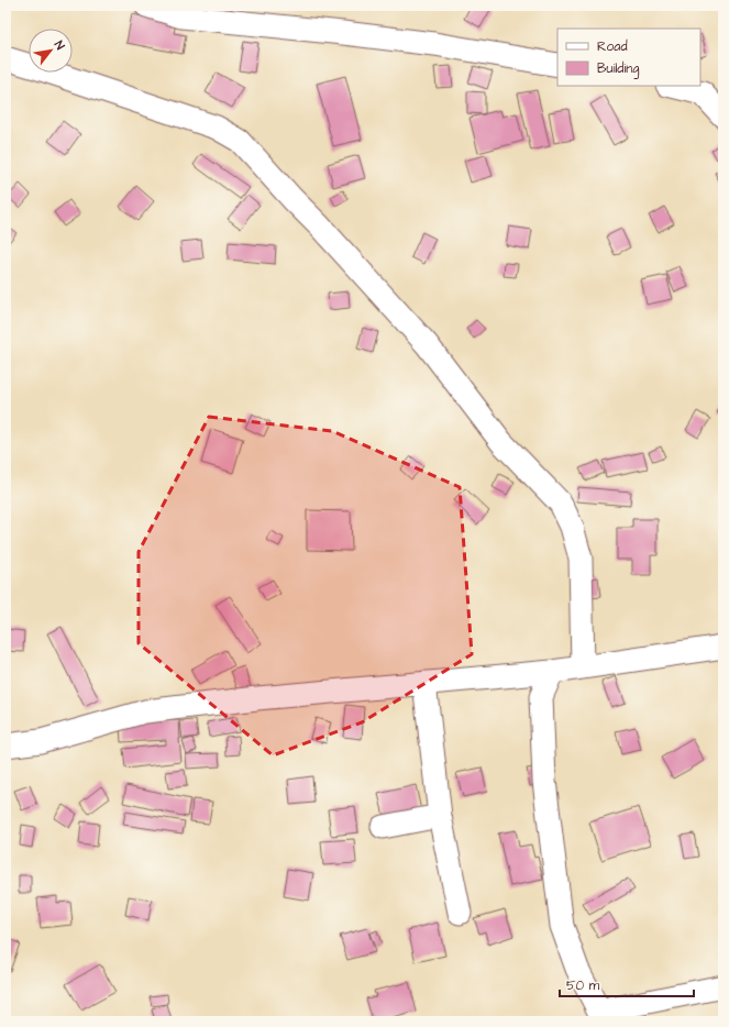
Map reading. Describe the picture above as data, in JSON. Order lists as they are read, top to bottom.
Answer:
{
  "legend": ["Road", "Building"],
  "scale_bar": "50 m",
  "north": "top right"
}
